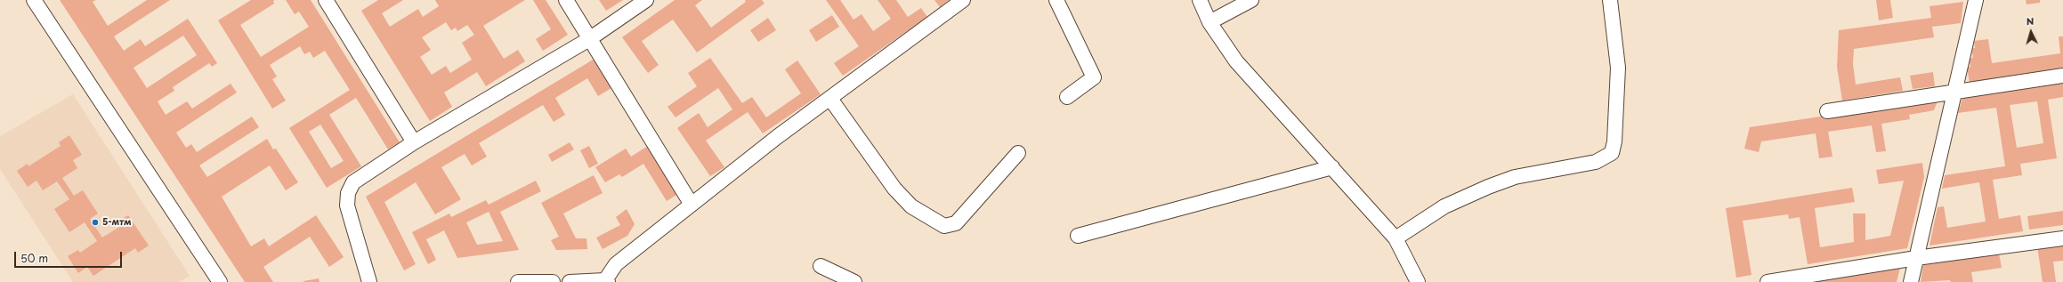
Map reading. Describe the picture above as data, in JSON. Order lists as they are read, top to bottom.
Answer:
{
  "places": ["5-мтм"],
  "scale_bar": "50 m",
  "north": "top"
}
